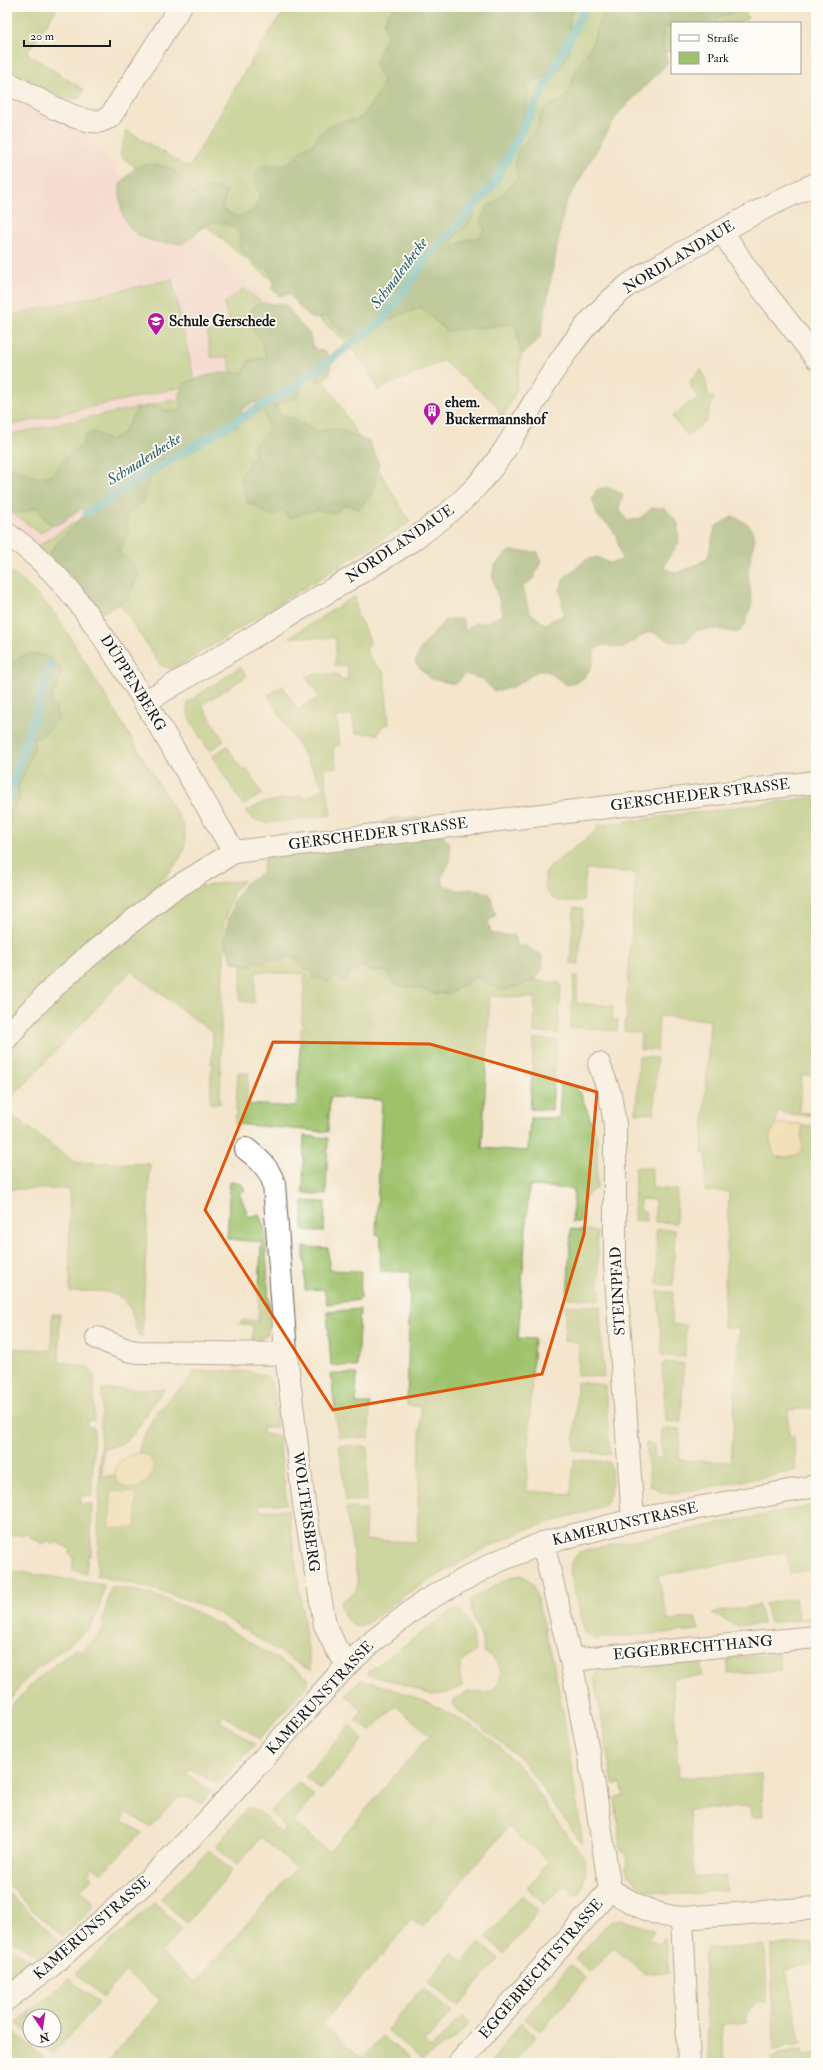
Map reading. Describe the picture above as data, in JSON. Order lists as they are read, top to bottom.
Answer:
{
  "streets": {
    "street": [
      "NORDLANDAUE",
      "DÜPPENBERG",
      "GERSCHEDER STRASSE",
      "STEINPFAD",
      "WOLTERSBERG",
      "KAMERUNSTRASSE",
      "EGGEBRECHTHANG",
      "EGGEBRECHTSTRASSE"
    ]
  },
  "crossings": [
    ["NORDLANDAUE", "DÜPPENBERG"],
    ["DÜPPENBERG", "GERSCHEDER STRASSE"],
    ["STEINPFAD", "KAMERUNSTRASSE"],
    ["WOLTERSBERG", "KAMERUNSTRASSE"]
  ],
  "water": ["Schmalenbecke"],
  "places": {
    "school or university": ["Schule Gerschede"],
    "building": ["ehem. Buckermannshof"]
  },
  "legend": ["Straße", "Park"],
  "scale_bar": "20 m",
  "north": "bottom"
}
